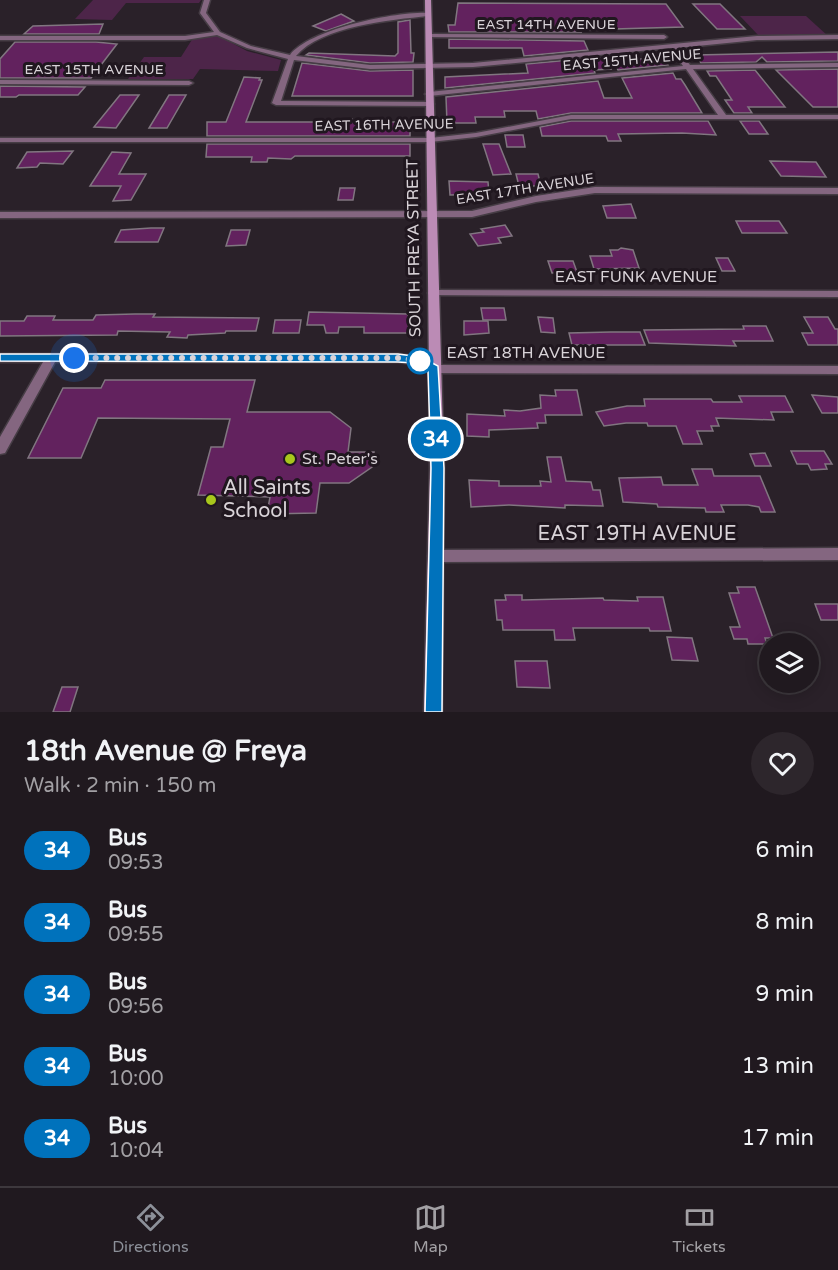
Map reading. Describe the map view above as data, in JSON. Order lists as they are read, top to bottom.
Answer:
{
  "streets": {
    "main road": ["SOUTH FREYA STREET"],
    "street": [
      "EAST 14TH AVENUE",
      "EAST 15TH AVENUE",
      "EAST 16TH AVENUE",
      "EAST 17TH AVENUE",
      "EAST FUNK AVENUE",
      "EAST 18TH AVENUE",
      "EAST 19TH AVENUE"
    ]
  },
  "crossings": [
    ["EAST 14TH AVENUE", "SOUTH FREYA STREET"],
    ["EAST 15TH AVENUE", "SOUTH FREYA STREET"],
    ["EAST 16TH AVENUE", "SOUTH FREYA STREET"],
    ["EAST 17TH AVENUE", "SOUTH FREYA STREET"],
    ["SOUTH FREYA STREET", "EAST FUNK AVENUE"],
    ["SOUTH FREYA STREET", "EAST 18TH AVENUE"],
    ["SOUTH FREYA STREET", "EAST 19TH AVENUE"]
  ],
  "places": ["St. Peter's", "All Saints School"],
  "lines": ["bus line 34"],
  "page": {
    "on_map": "34",
    "heading": ["18th Avenue @ Freya", "Walk · 2 min · 150 m"],
    "list": [
      {
        "mark": "34",
        "name": "Bus",
        "note": "09:53",
        "value": "6 min"
      },
      {
        "mark": "34",
        "name": "Bus",
        "note": "09:55",
        "value": "8 min"
      },
      {
        "mark": "34",
        "name": "Bus",
        "note": "09:56",
        "value": "9 min"
      },
      {
        "mark": "34",
        "name": "Bus",
        "note": "10:00",
        "value": "13 min"
      },
      {
        "mark": "34",
        "name": "Bus",
        "note": "10:04",
        "value": "17 min"
      }
    ],
    "tabs": ["Directions", "Map", "Tickets"]
  }
}
